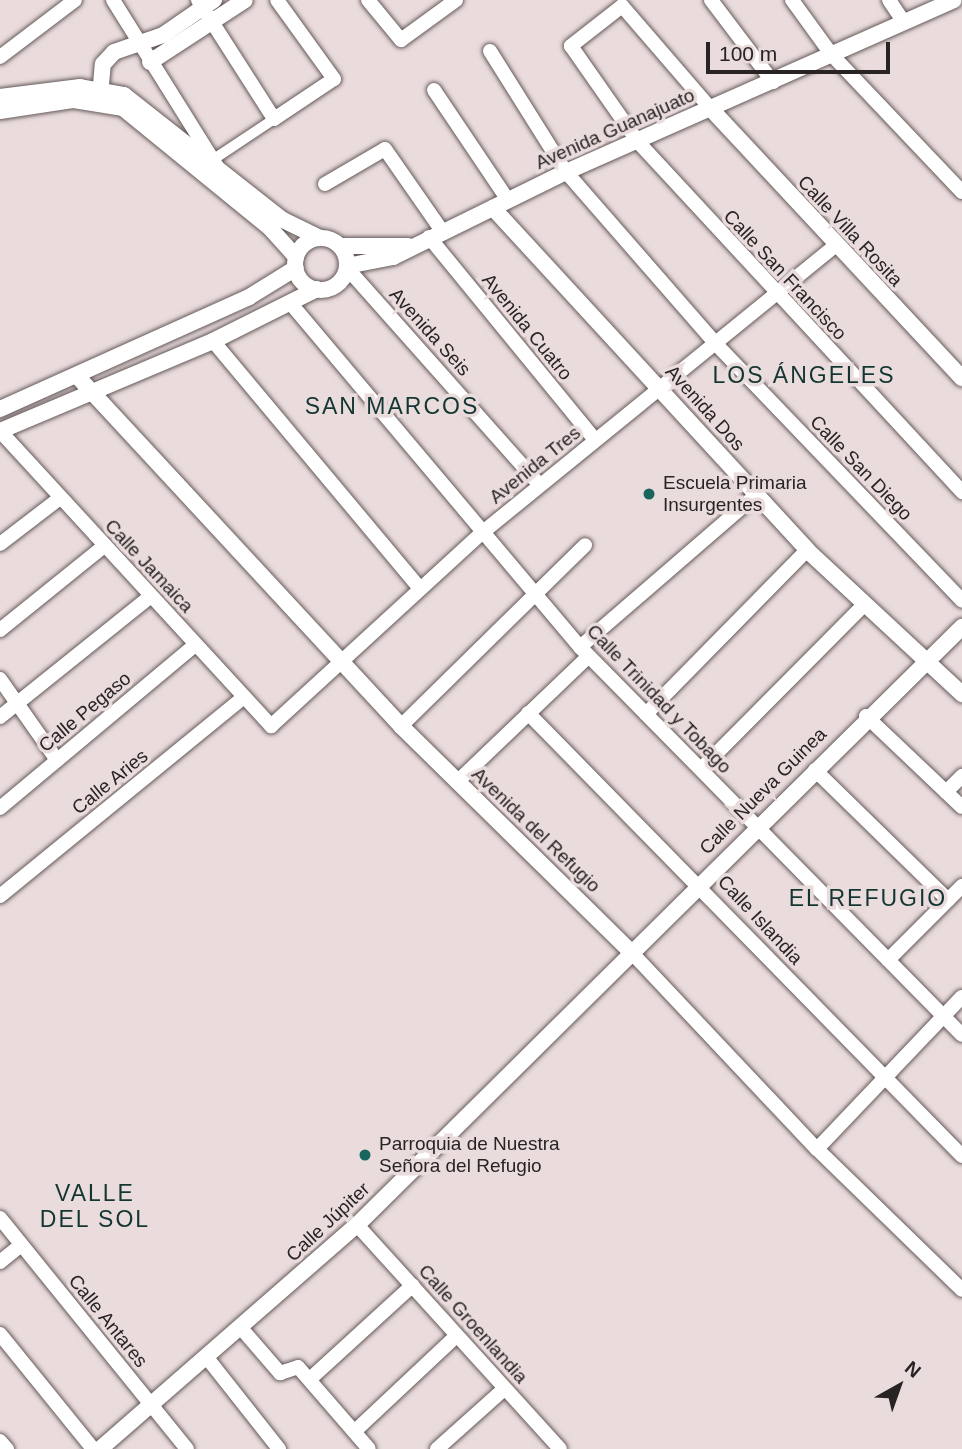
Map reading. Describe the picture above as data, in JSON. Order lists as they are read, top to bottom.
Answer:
{
  "streets": {
    "street": [
      "Avenida Guanajuato",
      "Calle Villa Rosita",
      "Calle San Francisco",
      "Avenida Cuatro",
      "Avenida Seis",
      "Avenida Dos",
      "Avenida Tres",
      "Calle San Diego",
      "Calle Jamaica",
      "Calle Trinidad y Tobago",
      "Calle Pegaso",
      "Calle Aries",
      "Calle Nueva Guinea",
      "Avenida del Refugio",
      "Calle Islandia",
      "Calle Júpiter",
      "Calle Antares",
      "Calle Groenlandia"
    ]
  },
  "crossings": [
    ["Avenida Guanajuato", "Calle Villa Rosita"],
    ["Avenida Guanajuato", "Calle San Francisco"],
    ["Avenida Guanajuato", "Avenida Cuatro"],
    ["Avenida Guanajuato", "Avenida Seis"],
    ["Avenida Guanajuato", "Avenida Dos"],
    ["Avenida Guanajuato", "Calle San Diego"],
    ["Calle Villa Rosita", "Calle San Francisco"],
    ["Calle Villa Rosita", "Avenida Tres"],
    ["Calle San Francisco", "Avenida Tres"],
    ["Avenida Cuatro", "Avenida Tres"],
    ["Avenida Seis", "Avenida Tres"],
    ["Avenida Dos", "Avenida Tres"],
    ["Avenida Dos", "Calle Nueva Guinea"],
    ["Avenida Tres", "Calle San Diego"],
    ["Avenida Tres", "Calle Jamaica"],
    ["Avenida Tres", "Calle Trinidad y Tobago"],
    ["Avenida Tres", "Avenida del Refugio"],
    ["Calle Jamaica", "Calle Pegaso"],
    ["Calle Jamaica", "Calle Aries"],
    ["Calle Trinidad y Tobago", "Calle Nueva Guinea"],
    ["Calle Nueva Guinea", "Avenida del Refugio"],
    ["Calle Nueva Guinea", "Calle Islandia"],
    ["Calle Nueva Guinea", "Calle Júpiter"],
    ["Avenida del Refugio", "Calle Júpiter"],
    ["Calle Júpiter", "Calle Antares"],
    ["Calle Júpiter", "Calle Groenlandia"]
  ],
  "districts": [
    "LOS ÁNGELES",
    "SAN MARCOS",
    "EL REFUGIO",
    "VALLE DEL SOL"
  ],
  "places": ["Escuela Primaria Insurgentes", "Parroquia de Nuestra Señora del Refugio"],
  "scale_bar": "100 m",
  "north": "top right"
}
